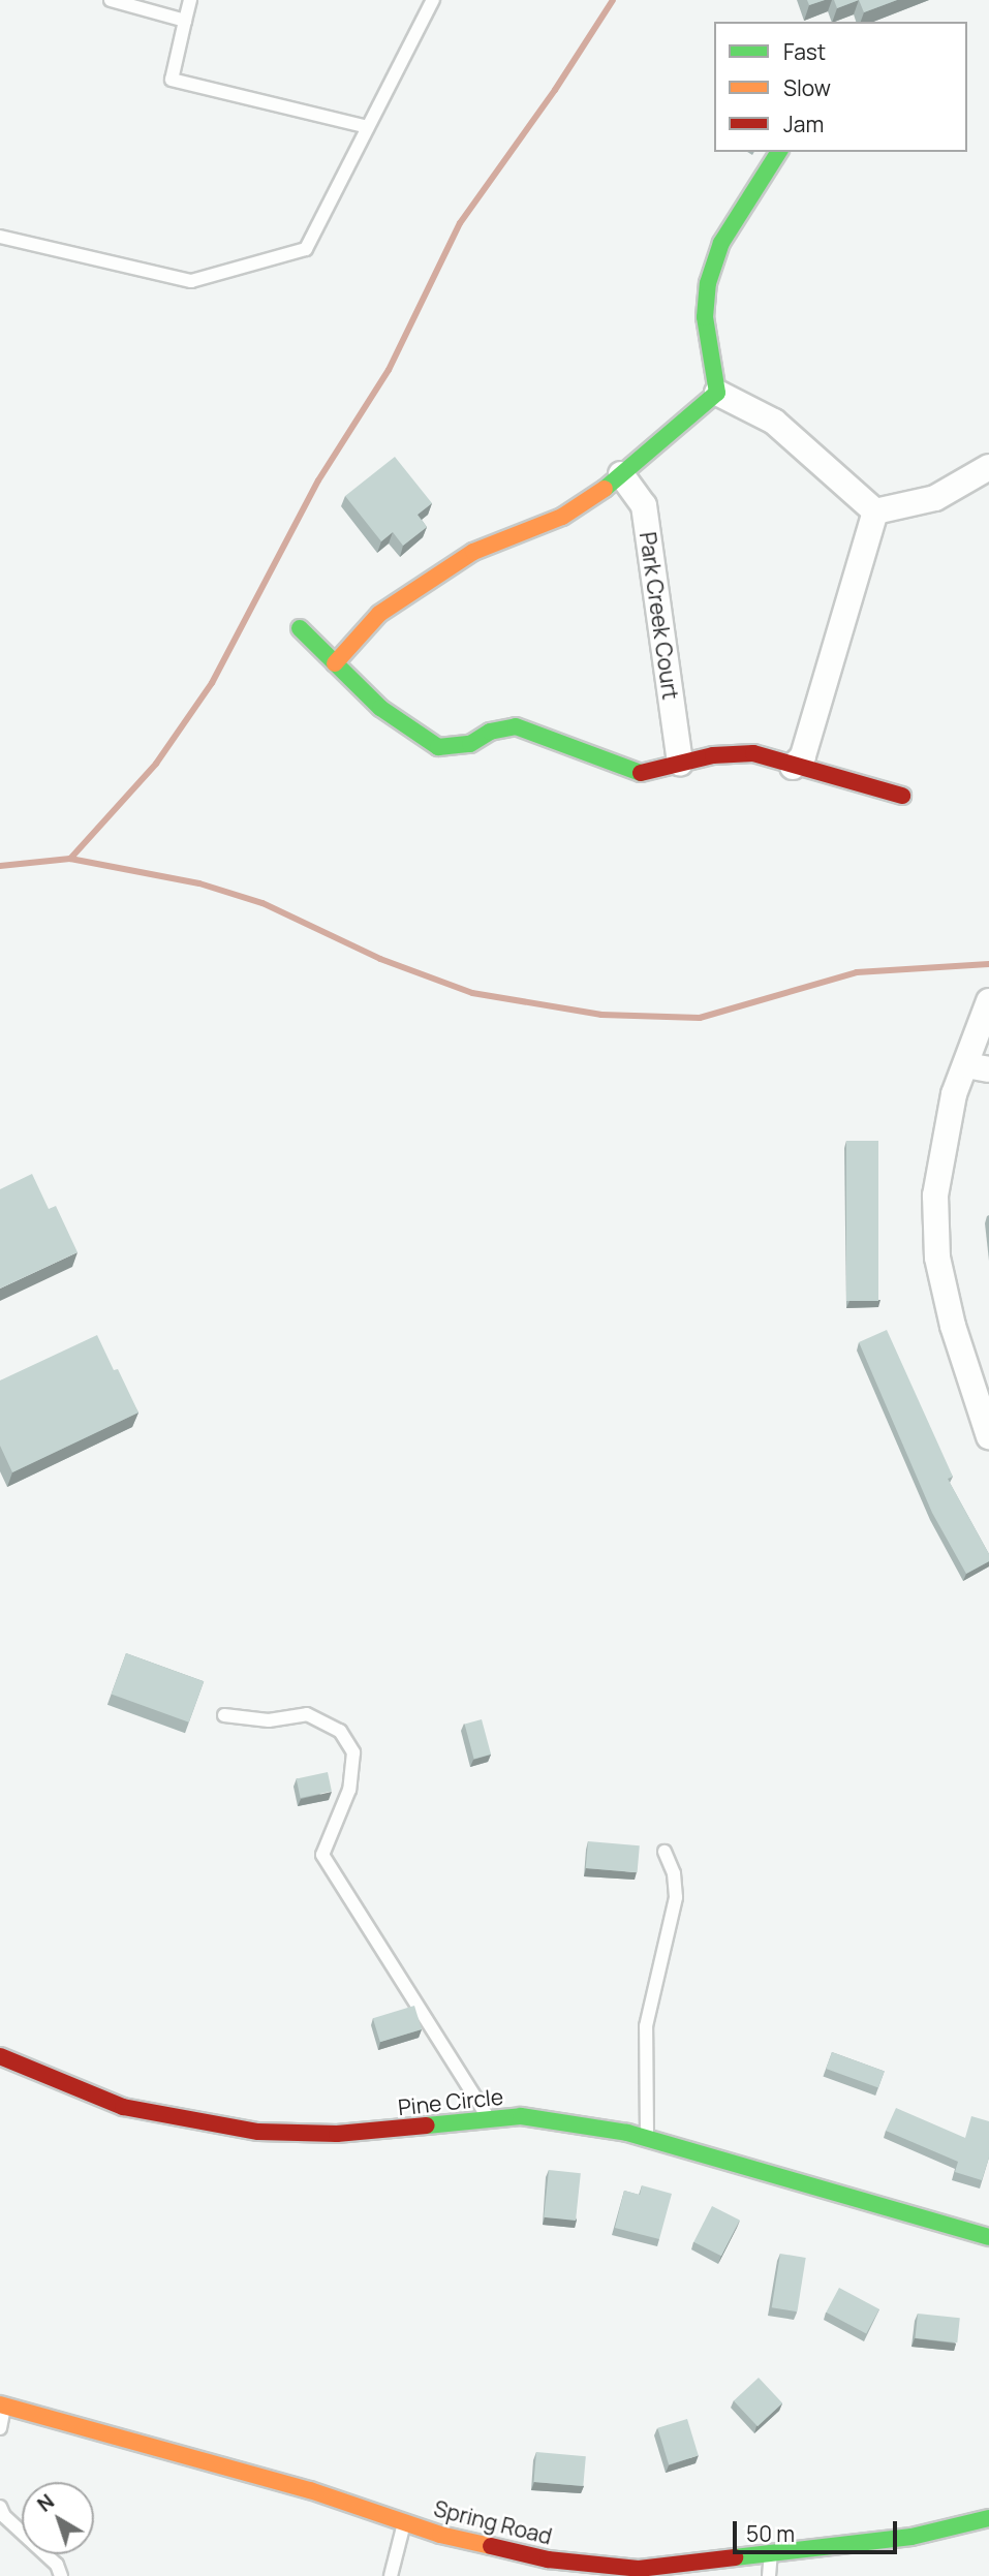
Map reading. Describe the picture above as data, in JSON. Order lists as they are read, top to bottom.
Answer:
{
  "streets": {
    "street": ["Park Creek Court", "Pine Circle", "Spring Road"]
  },
  "legend": ["Fast", "Slow", "Jam"],
  "scale_bar": "50 m",
  "north": "top left"
}
